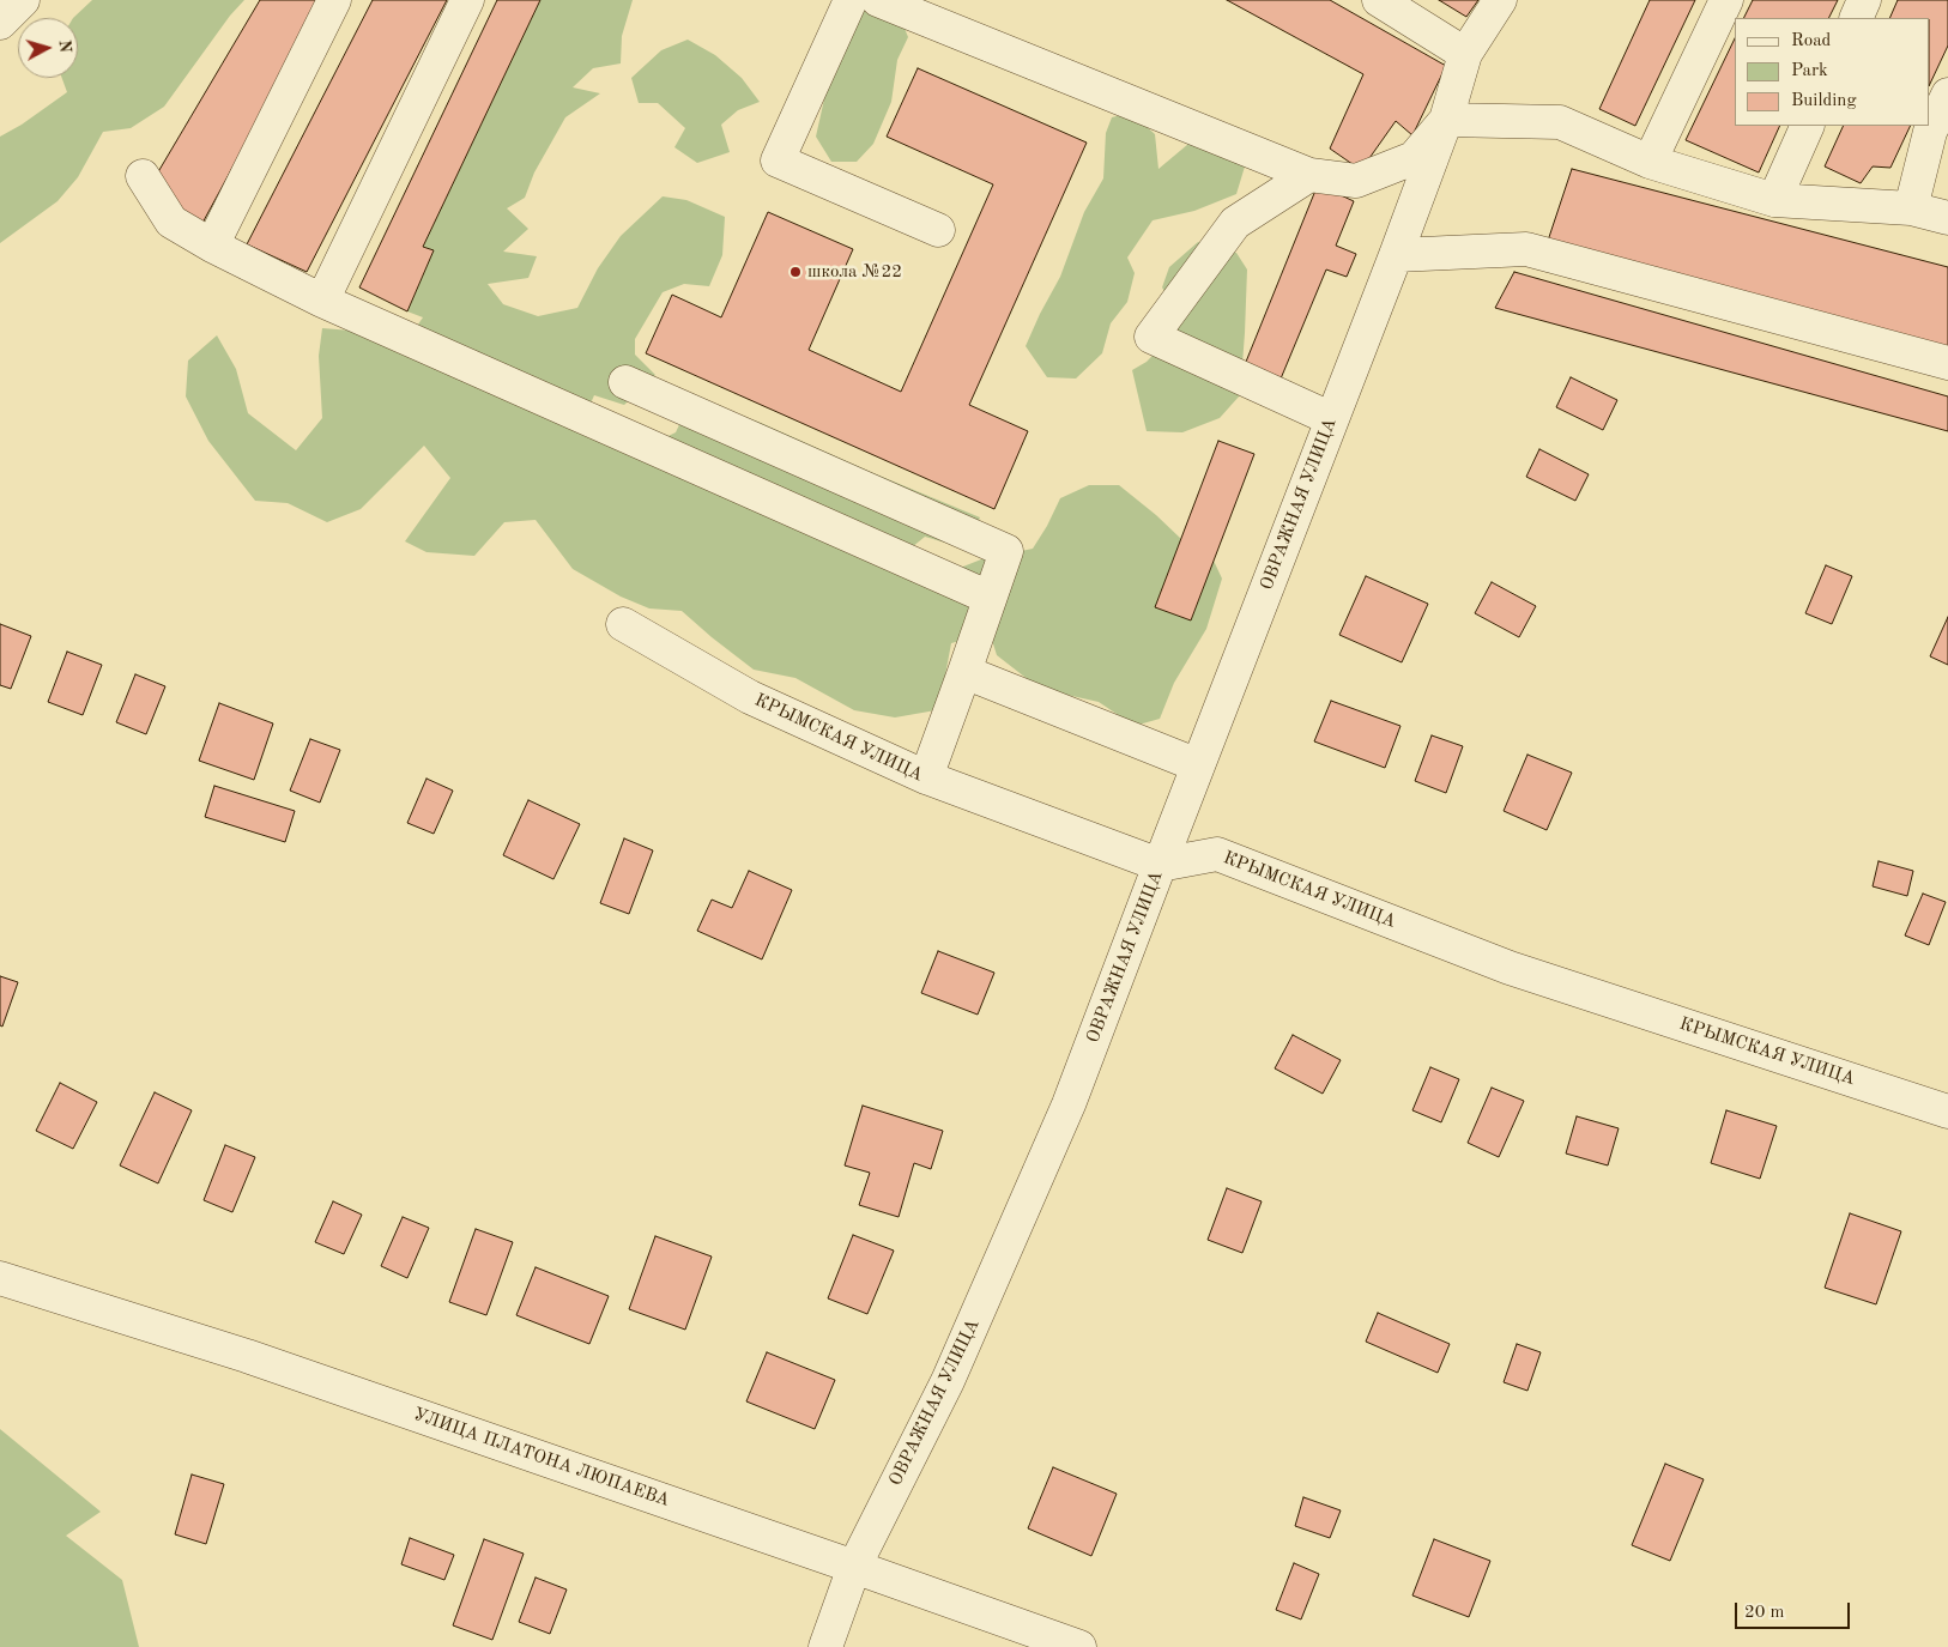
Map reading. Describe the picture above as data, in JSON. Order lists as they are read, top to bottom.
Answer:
{
  "streets": {
    "street": ["ОВРАЖНАЯ УЛИЦА", "КРЫМСКАЯ УЛИЦА", "УЛИЦА ПЛАТОНА ЛЮПАЕВА"]
  },
  "crossings": [
    ["ОВРАЖНАЯ УЛИЦА", "КРЫМСКАЯ УЛИЦА"],
    ["ОВРАЖНАЯ УЛИЦА", "УЛИЦА ПЛАТОНА ЛЮПАЕВА"]
  ],
  "places": ["школа №22"],
  "legend": ["Road", "Park", "Building"],
  "scale_bar": "20 m",
  "north": "right"
}
